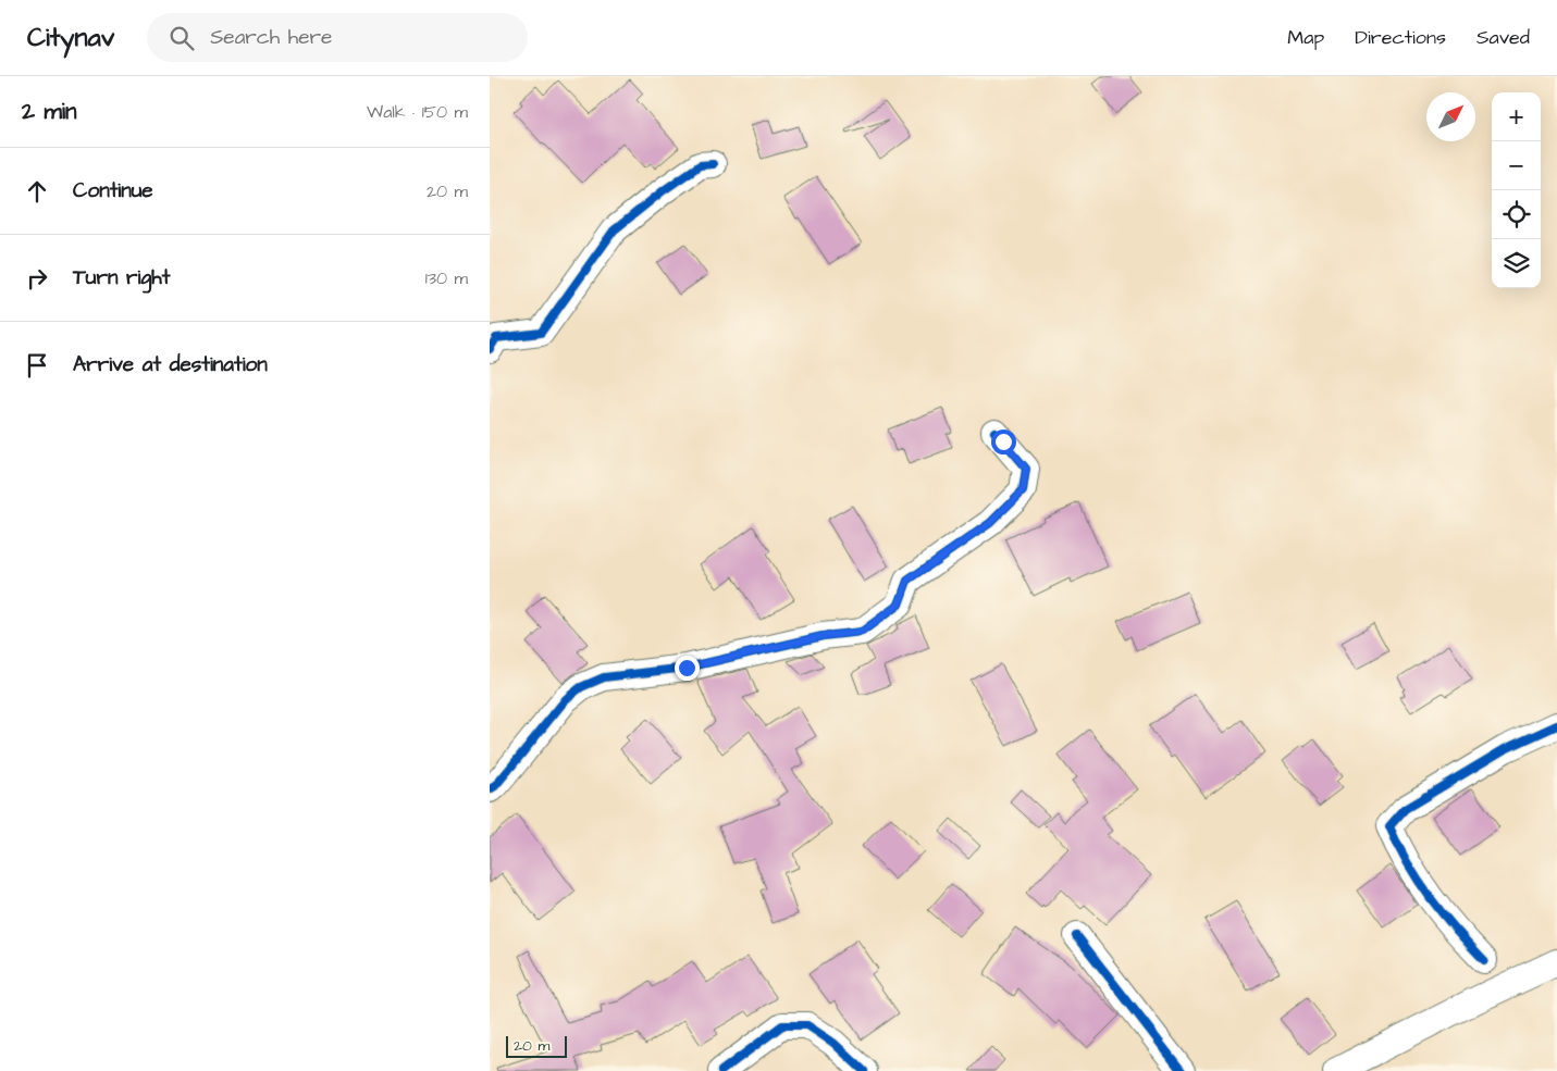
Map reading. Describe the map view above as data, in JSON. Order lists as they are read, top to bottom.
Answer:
{
  "scale_bar": "20 m",
  "north": "top right",
  "page": {
    "header": "Citynav",
    "search": "Search here",
    "nav": ["Map", "Directions", "Saved"],
    "heading": ["2 min", "Walk · 150 m"],
    "map_buttons": ["+", "−"],
    "list": [
      ["Continue", "20 m"],
      ["Turn right", "130 m"],
      "Arrive at destination"
    ],
    "scale": "20 m"
  }
}
